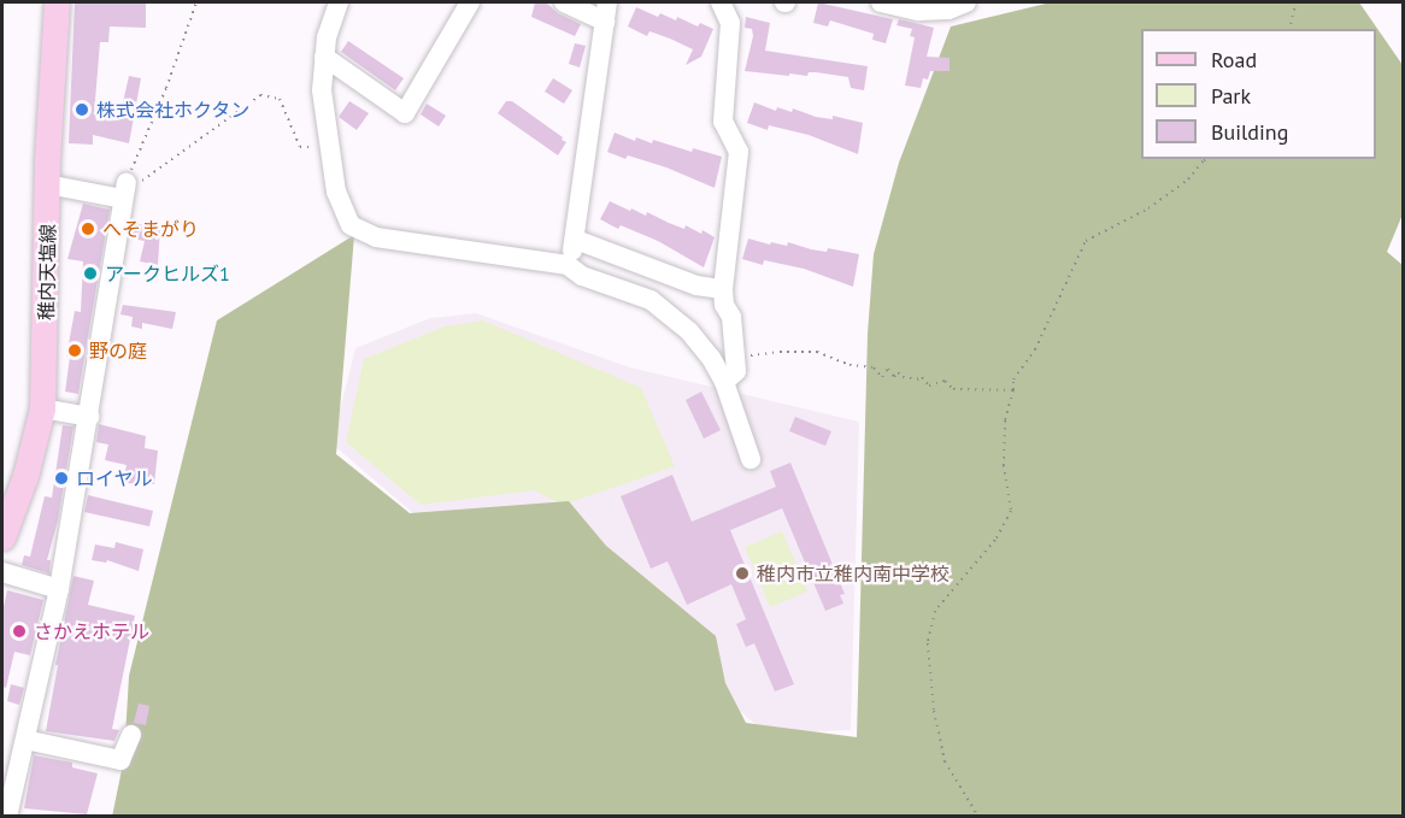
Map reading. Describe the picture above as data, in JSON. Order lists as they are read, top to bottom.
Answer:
{
  "streets": {
    "main road": ["稚内天塩線"]
  },
  "places": [
    "株式会社ホクタン",
    "へそまがり",
    "アークヒルズ1",
    "野の庭",
    "ロイヤル",
    "稚内市立稚内南中学校",
    "さかえホテル"
  ],
  "legend": ["Road", "Park", "Building"]
}
